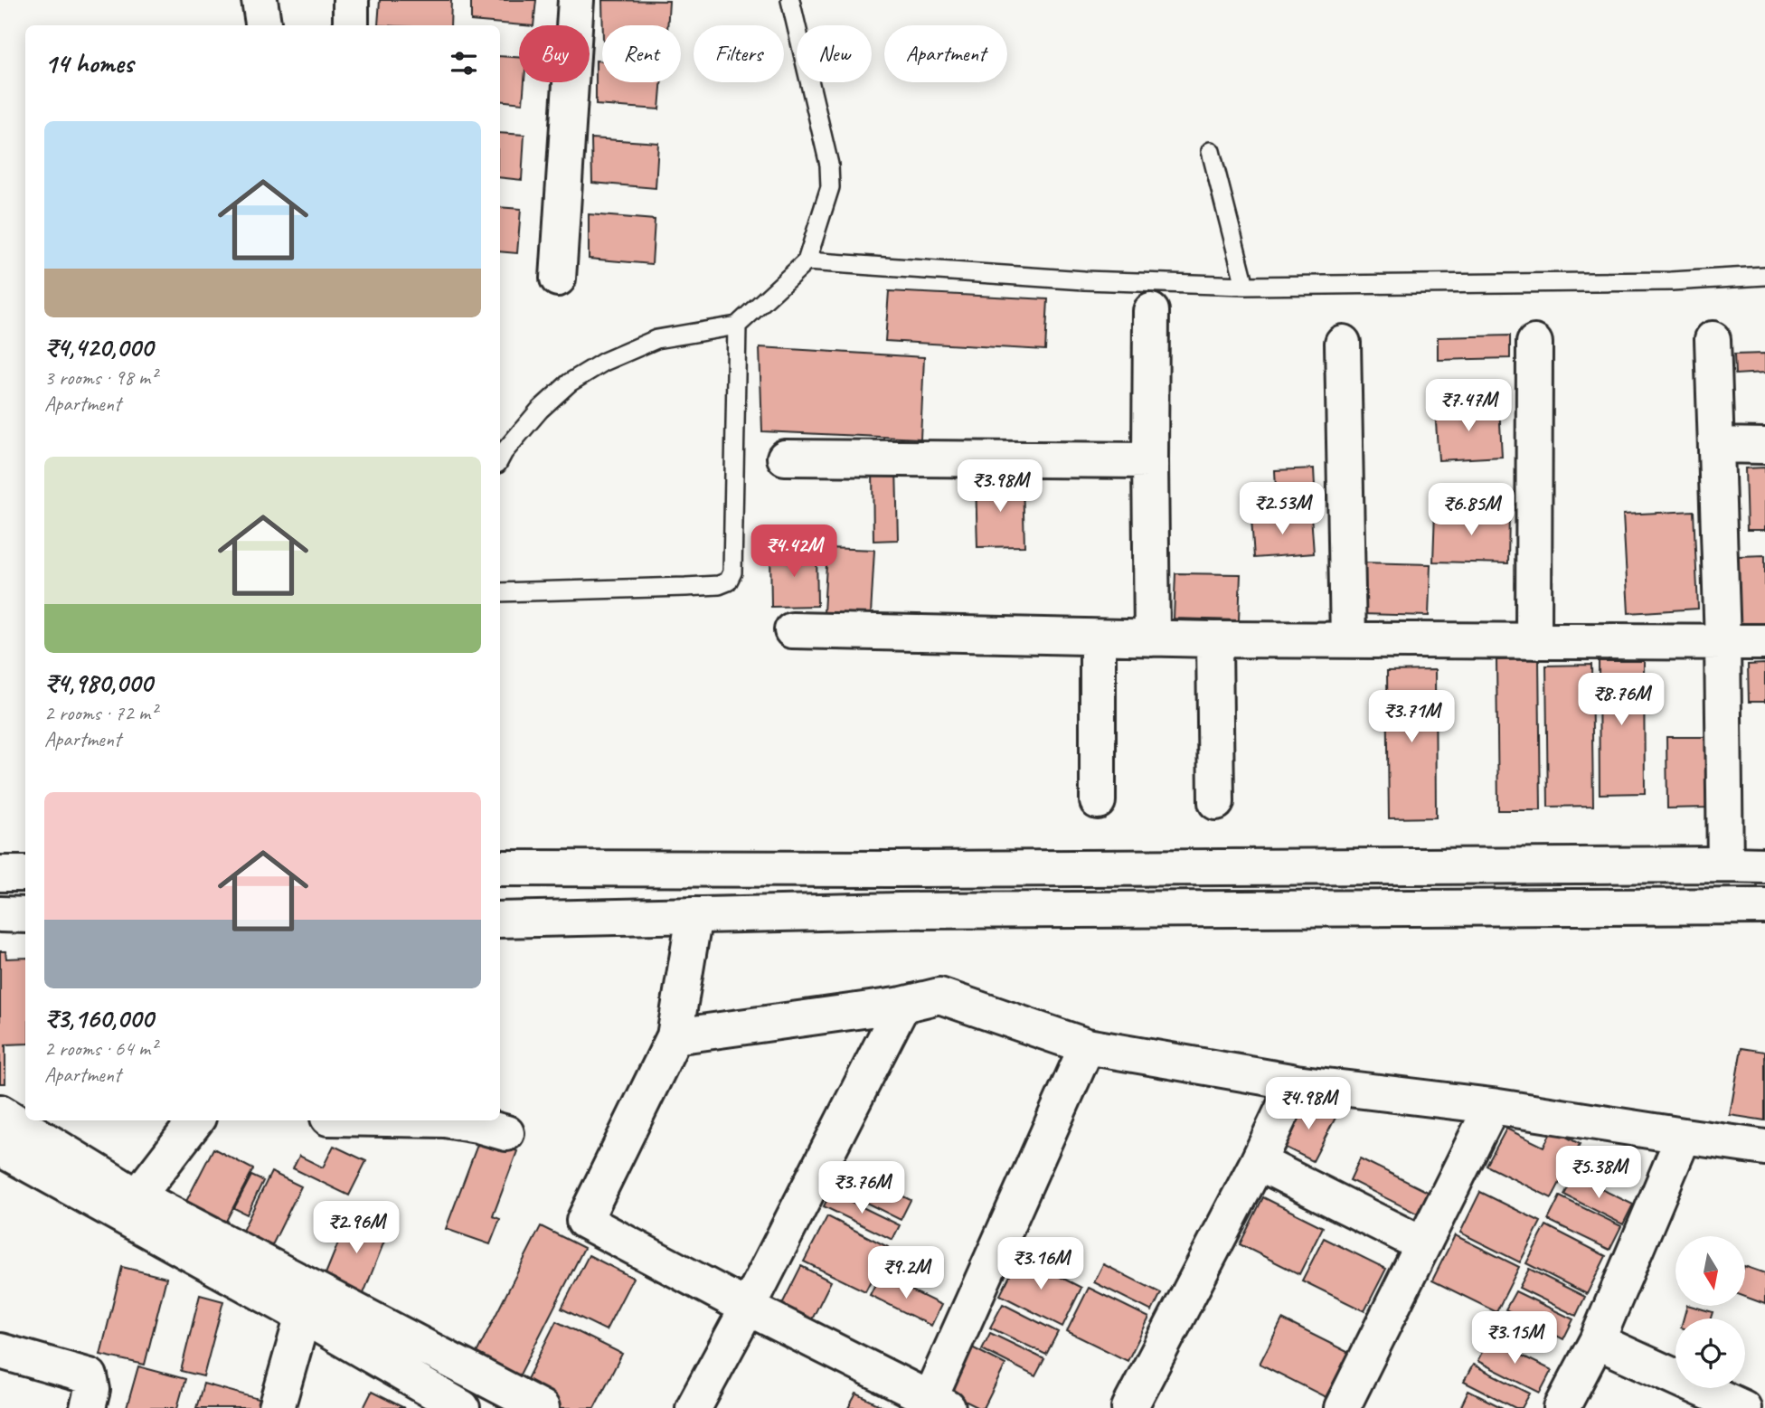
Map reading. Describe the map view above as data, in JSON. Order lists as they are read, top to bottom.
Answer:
{
  "north": "bottom",
  "page": {
    "chip": [
      "Buy",
      "Rent",
      "Filters",
      "New",
      "Apartment"
    ],
    "heading": "14 homes",
    "list": [
      {
        "name": "₹4,420,000",
        "note": "3 rooms · 98 m² · Apartment"
      },
      {
        "name": "₹4,980,000",
        "note": "2 rooms · 72 m² · Apartment"
      },
      {
        "name": "₹3,160,000",
        "note": "2 rooms · 64 m² · Apartment"
      }
    ],
    "price": [
      "₹7.47M",
      "₹3.98M",
      "₹2.53M",
      "₹6.85M",
      "₹4.42M",
      "₹8.76M",
      "₹3.71M",
      "₹4.98M",
      "₹5.38M",
      "₹3.76M",
      "₹2.96M",
      "₹3.16M",
      "₹9.2M",
      "₹3.15M"
    ]
  }
}
